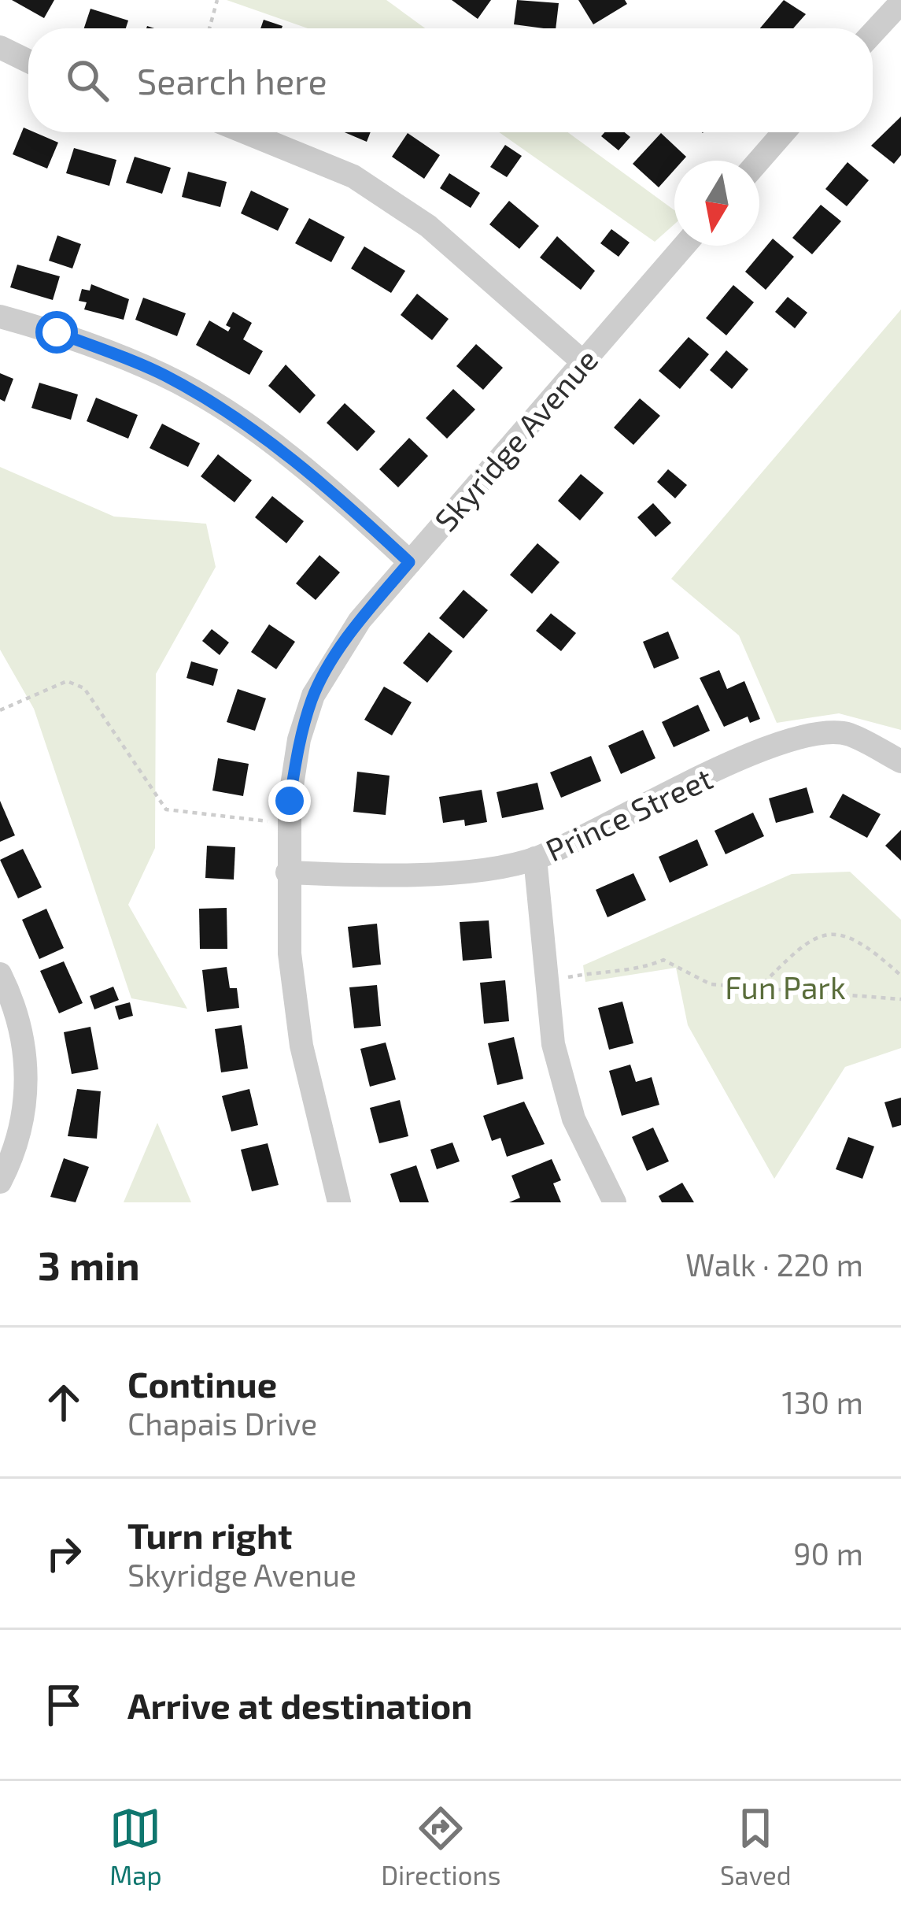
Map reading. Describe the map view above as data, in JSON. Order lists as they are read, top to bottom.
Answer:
{
  "streets": {
    "street": ["Skyridge Avenue", "Prince Street"]
  },
  "crossings": [
    ["Skyridge Avenue", "Prince Street"]
  ],
  "parks": ["Fun Park"],
  "north": "bottom",
  "page": {
    "search": "Search here",
    "heading": ["3 min", "Walk · 220 m"],
    "list": [
      ["Continue", "Chapais Drive", "130 m"],
      ["Turn right", "Skyridge Avenue", "90 m"],
      "Arrive at destination"
    ],
    "nav": ["Map", "Directions", "Saved"]
  }
}
